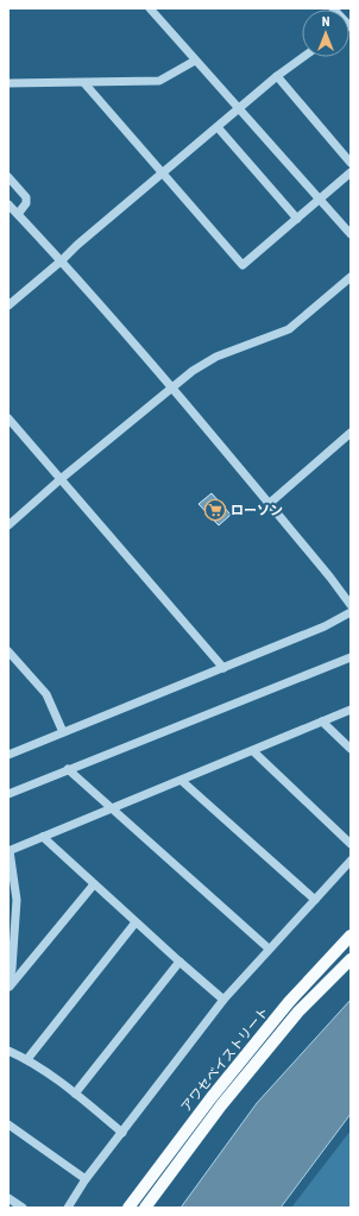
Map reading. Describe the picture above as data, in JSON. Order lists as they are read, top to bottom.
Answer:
{
  "streets": {
    "main road": ["アワセベイストリート"]
  },
  "places": {
    "supermarket": ["ローソン"]
  },
  "north": "top"
}
